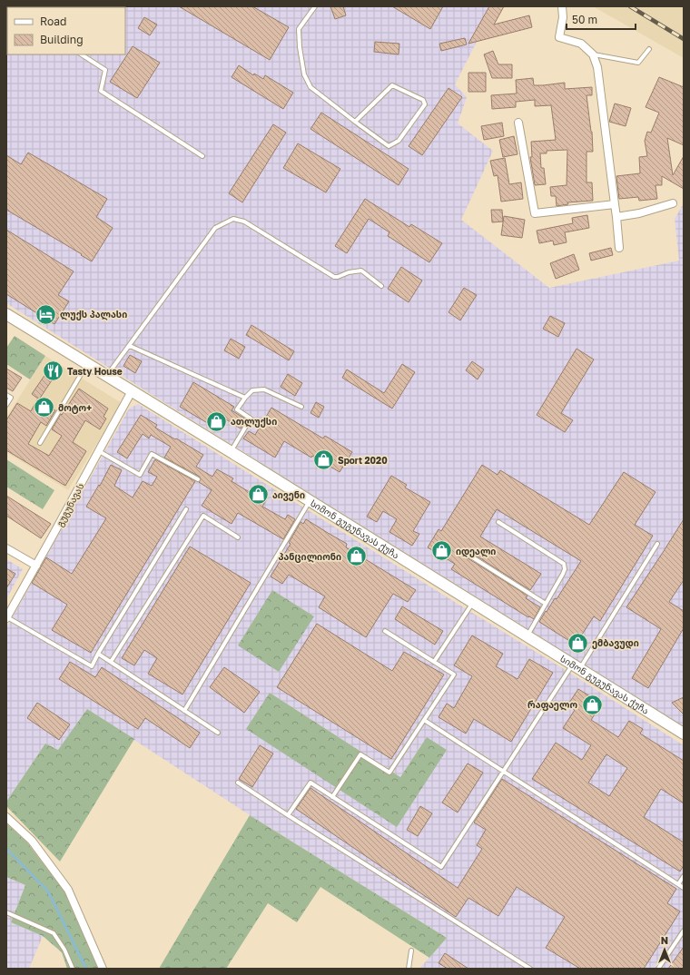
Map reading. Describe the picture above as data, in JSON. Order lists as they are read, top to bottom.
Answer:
{
  "streets": {
    "main road": ["სიმონ გუგუნავას ქუჩა"],
    "street": ["გუგუნავას"]
  },
  "crossings": [
    ["გუგუნავას", "სიმონ გუგუნავას ქუჩა"]
  ],
  "places": {
    "hotel": ["ლუქს პალასი"],
    "restaurant": ["Tasty House"],
    "shop": [
      "მოტო+",
      "ათლუქსი",
      "Sport 2020",
      "აივენი",
      "იდეალი",
      "პანცილიონი",
      "ემბავუდი",
      "რაფაელო"
    ]
  },
  "legend": ["Road", "Building"],
  "scale_bar": "50 m",
  "north": "top"
}
